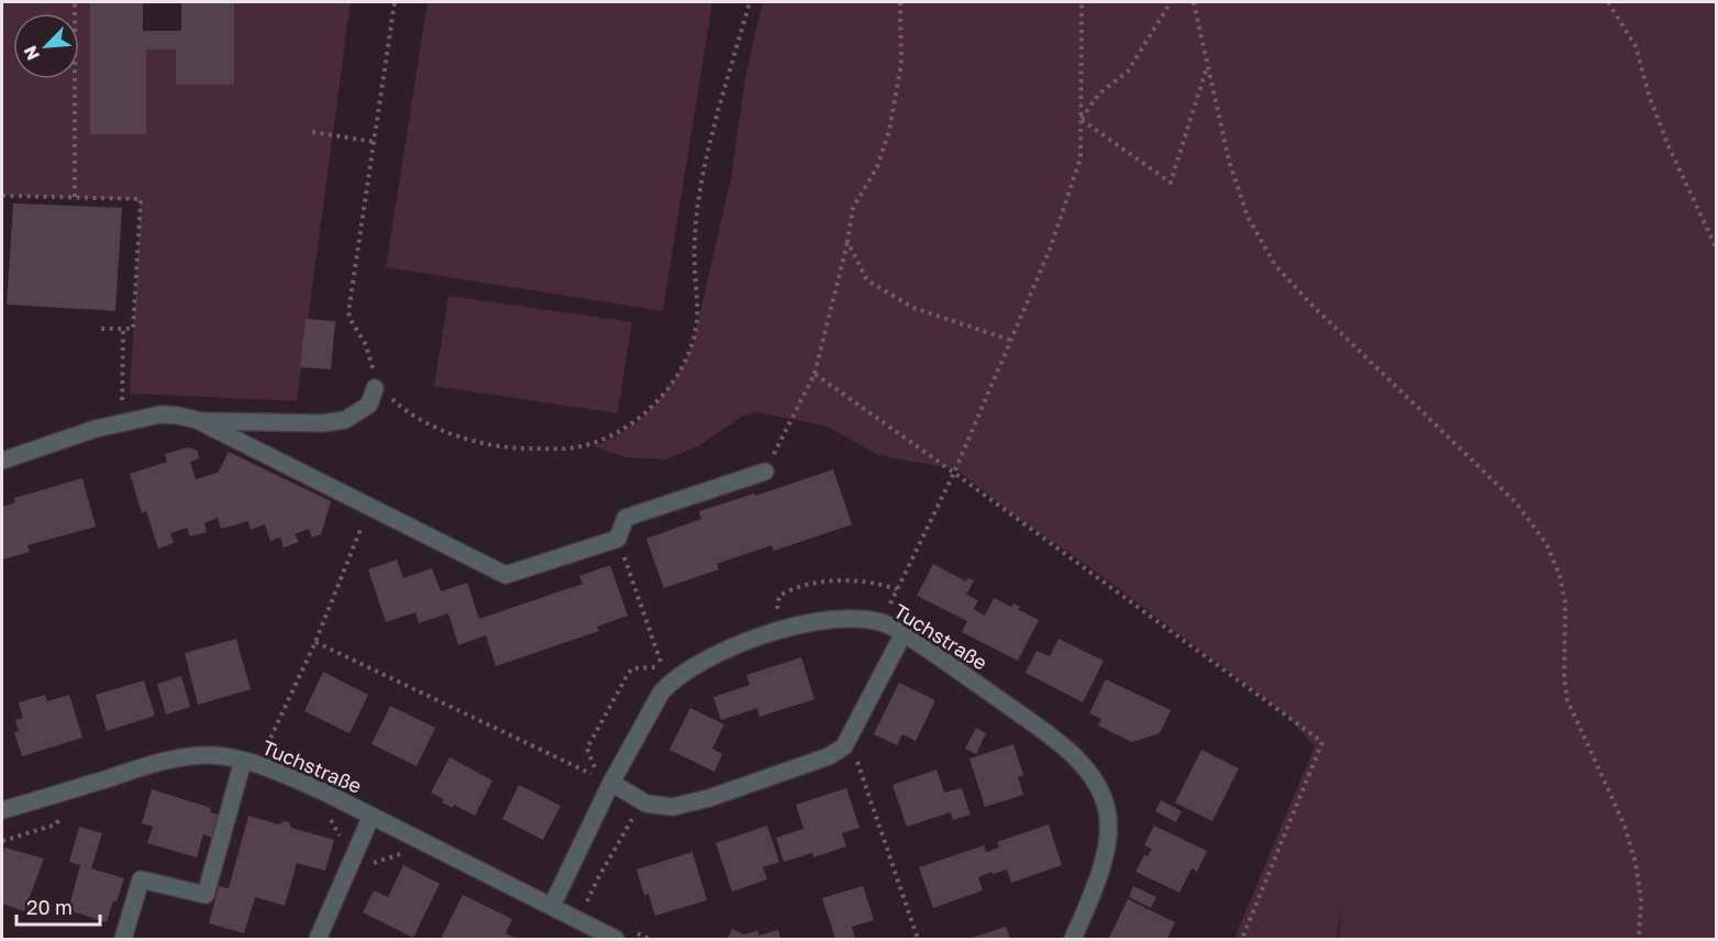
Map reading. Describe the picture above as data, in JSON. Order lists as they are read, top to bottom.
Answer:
{
  "streets": {
    "street": ["Tuchstraße"]
  },
  "scale_bar": "20 m",
  "north": "bottom left"
}
